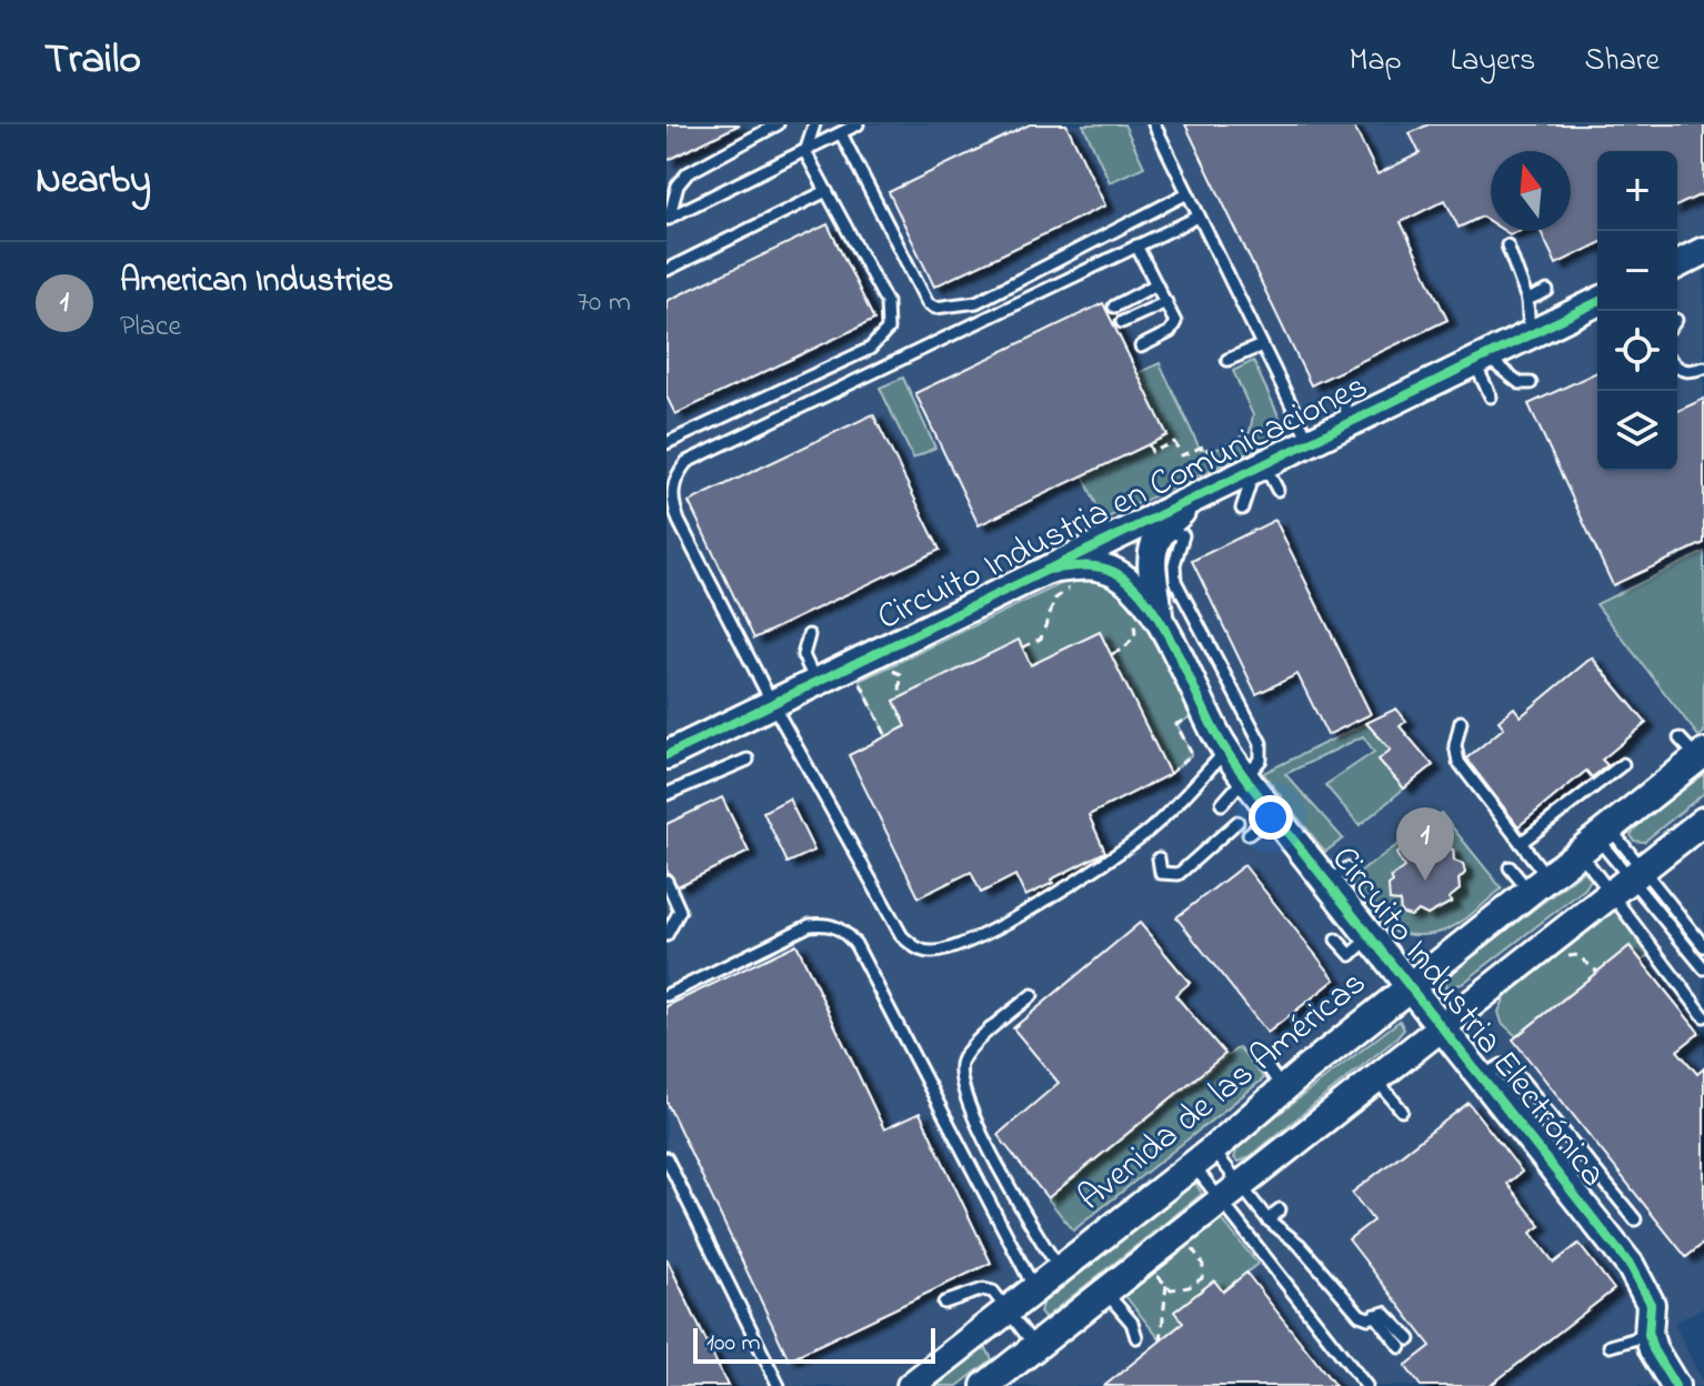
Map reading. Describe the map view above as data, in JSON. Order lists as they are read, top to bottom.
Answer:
{
  "streets": {
    "street": ["Circuito Industria en Comunicaciones", "Circuito Industria Electrónica", "Avenida de las Américas"]
  },
  "crossings": [
    ["Circuito Industria en Comunicaciones", "Circuito Industria Electrónica"],
    ["Circuito Industria Electrónica", "Avenida de las Américas"]
  ],
  "scale_bar": "100 m",
  "north": "top",
  "page": {
    "header": "Trailo",
    "nav": ["Map", "Layers", "Share"],
    "heading": "Nearby",
    "map_buttons": ["+", "−"],
    "list": [
      {
        "mark": "1",
        "name": "American Industries",
        "note": "Place",
        "value": "70 m"
      }
    ],
    "pins": "1",
    "scale": "100 m"
  }
}
